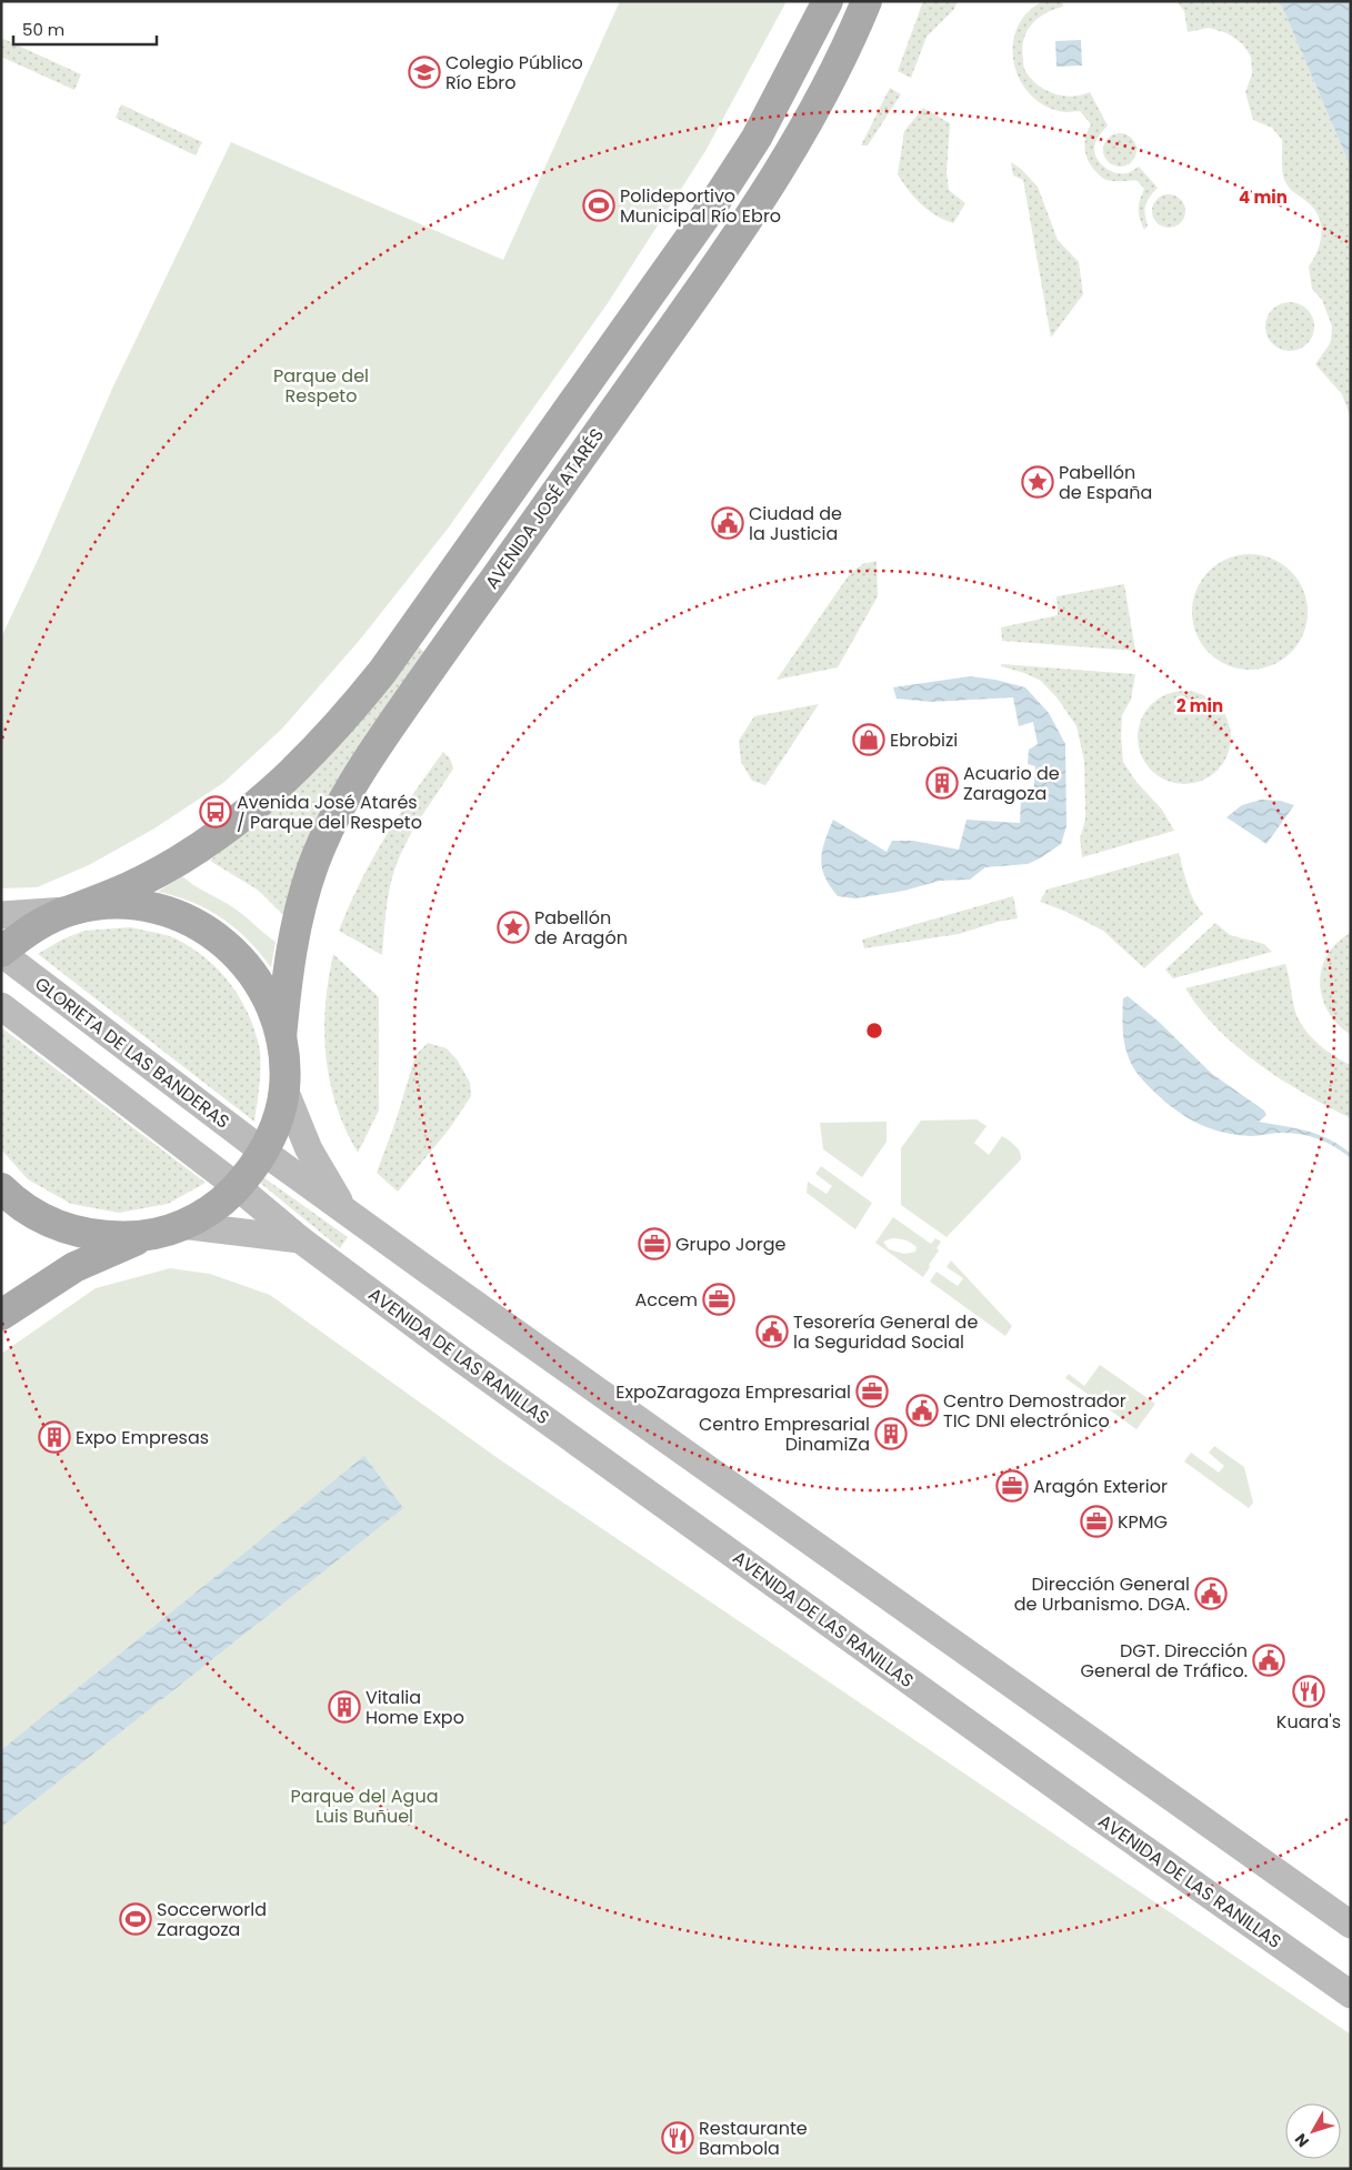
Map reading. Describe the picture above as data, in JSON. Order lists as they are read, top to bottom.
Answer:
{
  "streets": {
    "main road": ["AVENIDA JOSÉ ATARÉS", "GLORIETA DE LAS BANDERAS", "AVENIDA DE LAS RANILLAS"]
  },
  "crossings": [
    ["AVENIDA JOSÉ ATARÉS", "GLORIETA DE LAS BANDERAS"],
    ["GLORIETA DE LAS BANDERAS", "AVENIDA DE LAS RANILLAS"]
  ],
  "parks": ["Parque del Respeto", "Parque del Agua Luis Buñuel"],
  "places": {
    "school or university": ["Colegio Público Río Ebro"],
    "sports": ["Polideportivo Municipal Río Ebro", "Soccerworld Zaragoza"],
    "place": ["Pabellón de España", "Pabellón de Aragón"],
    "public building": [
      "Ciudad de la Justicia",
      "Tesorería General de la Seguridad Social",
      "Centro Demostrador TIC DNI electrónico",
      "Dirección General de Urbanismo. DGA.",
      "DGT. Dirección General de Tráfico."
    ],
    "shop": ["Ebrobizi"],
    "building": [
      "Acuario de Zaragoza",
      "Centro Empresarial DinamiZa",
      "Expo Empresas",
      "Vitalia Home Expo"
    ],
    "bus stop": ["Avenida José Atarés / Parque del Respeto"],
    "office": [
      "Grupo Jorge",
      "Accem",
      "ExpoZaragoza Empresarial",
      "Aragón Exterior",
      "KPMG"
    ],
    "restaurant": ["Kuara's", "Restaurante Bambola"]
  },
  "scale_bar": "50 m",
  "north": "bottom left",
  "rings": ["4 min", "2 min"]
}
